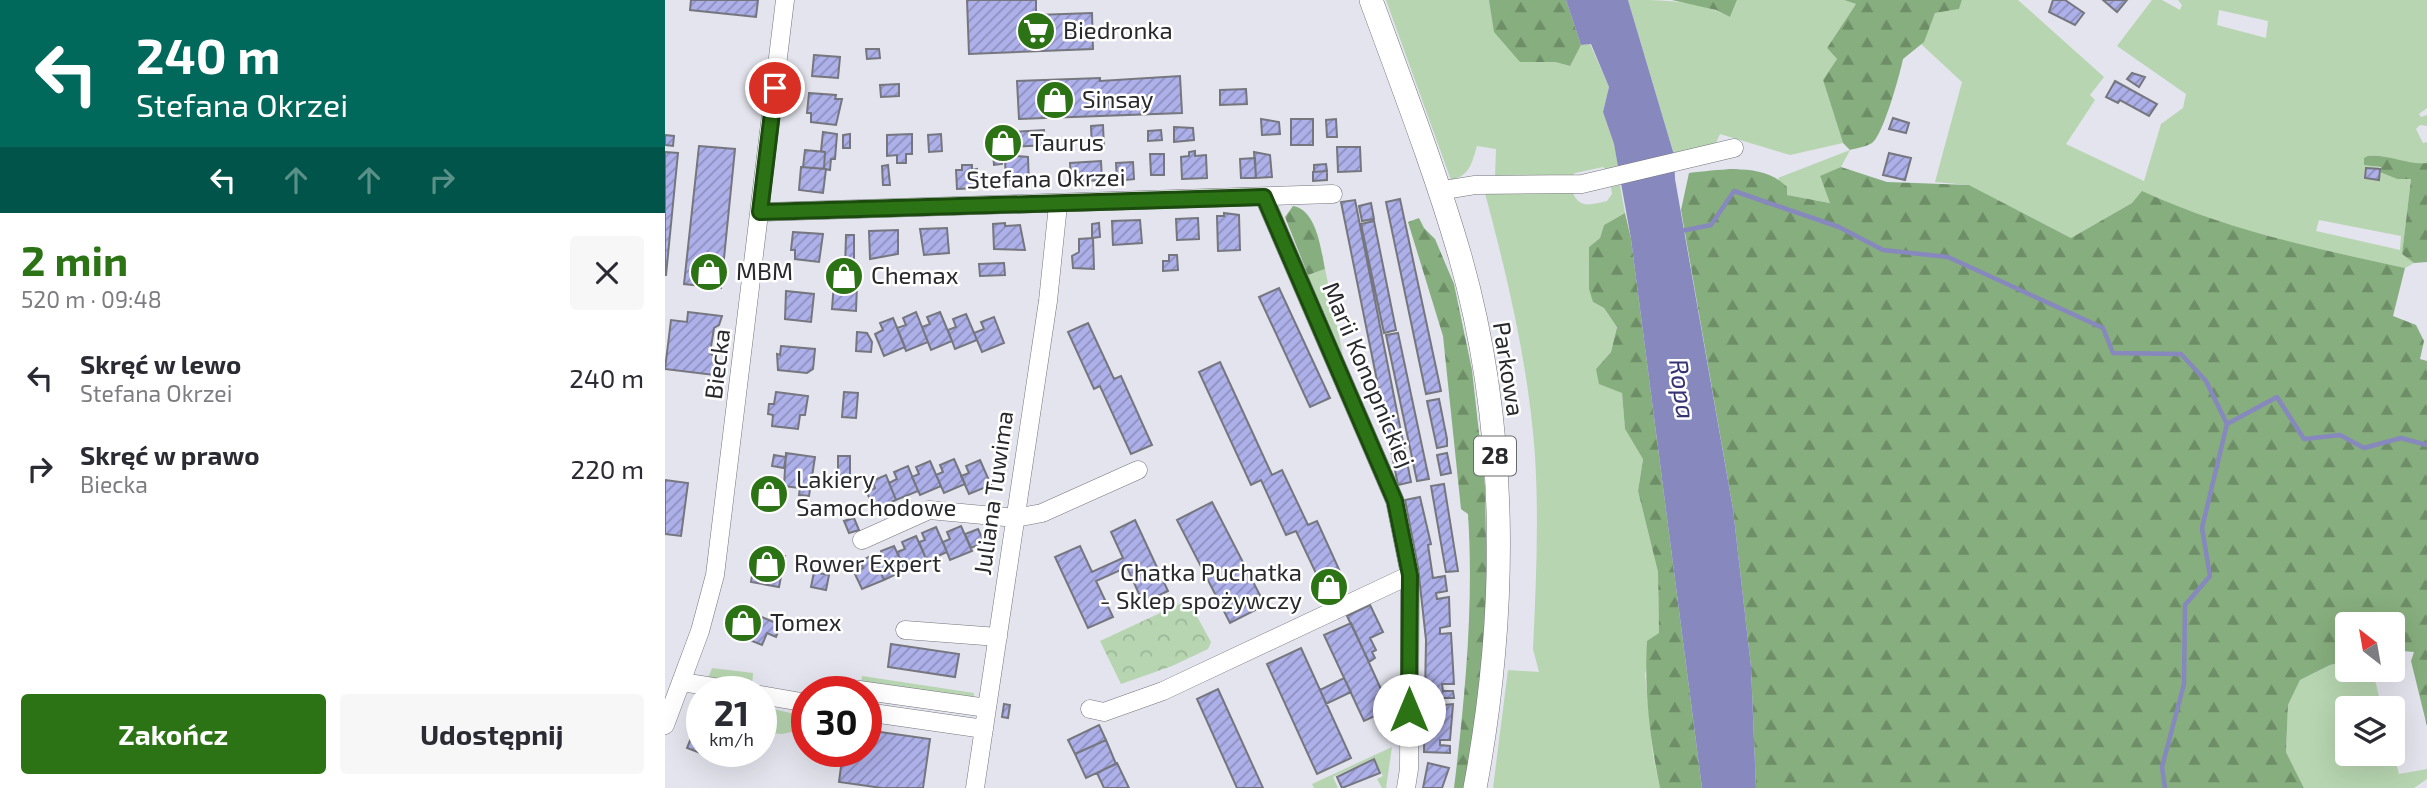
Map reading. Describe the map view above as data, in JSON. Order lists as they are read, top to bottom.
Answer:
{
  "streets": {
    "main road": ["Parkowa", "28"],
    "street": [
      "Stefana Okrzei",
      "Biecka",
      "Marii Konopnickiej",
      "Juliana Tuwima"
    ]
  },
  "crossings": [
    ["Stefana Okrzei", "Biecka"],
    ["Stefana Okrzei", "Marii Konopnickiej"],
    ["Stefana Okrzei", "Juliana Tuwima"]
  ],
  "water": ["Ropa"],
  "places": {
    "supermarket": ["Biedronka"],
    "shop": [
      "Sinsay",
      "Taurus",
      "MBM",
      "Chemax",
      "Lakiery Samochodowe",
      "Rower Expert",
      "Chatka Puchatka - Sklep spożywczy",
      "Tomex"
    ]
  },
  "north": "top left",
  "page": {
    "turn": ["240 m", "Stefana Okrzei"],
    "heading": ["2 min", "520 m · 09:48"],
    "list": [
      {
        "name": "Skręć w lewo",
        "note": "Stefana Okrzei",
        "value": "240 m"
      },
      {
        "name": "Skręć w prawo",
        "note": "Biecka",
        "value": "220 m"
      }
    ],
    "speed": "21 km/h",
    "limit": "30",
    "buttons": ["Zakończ", "Udostępnij"]
  }
}
